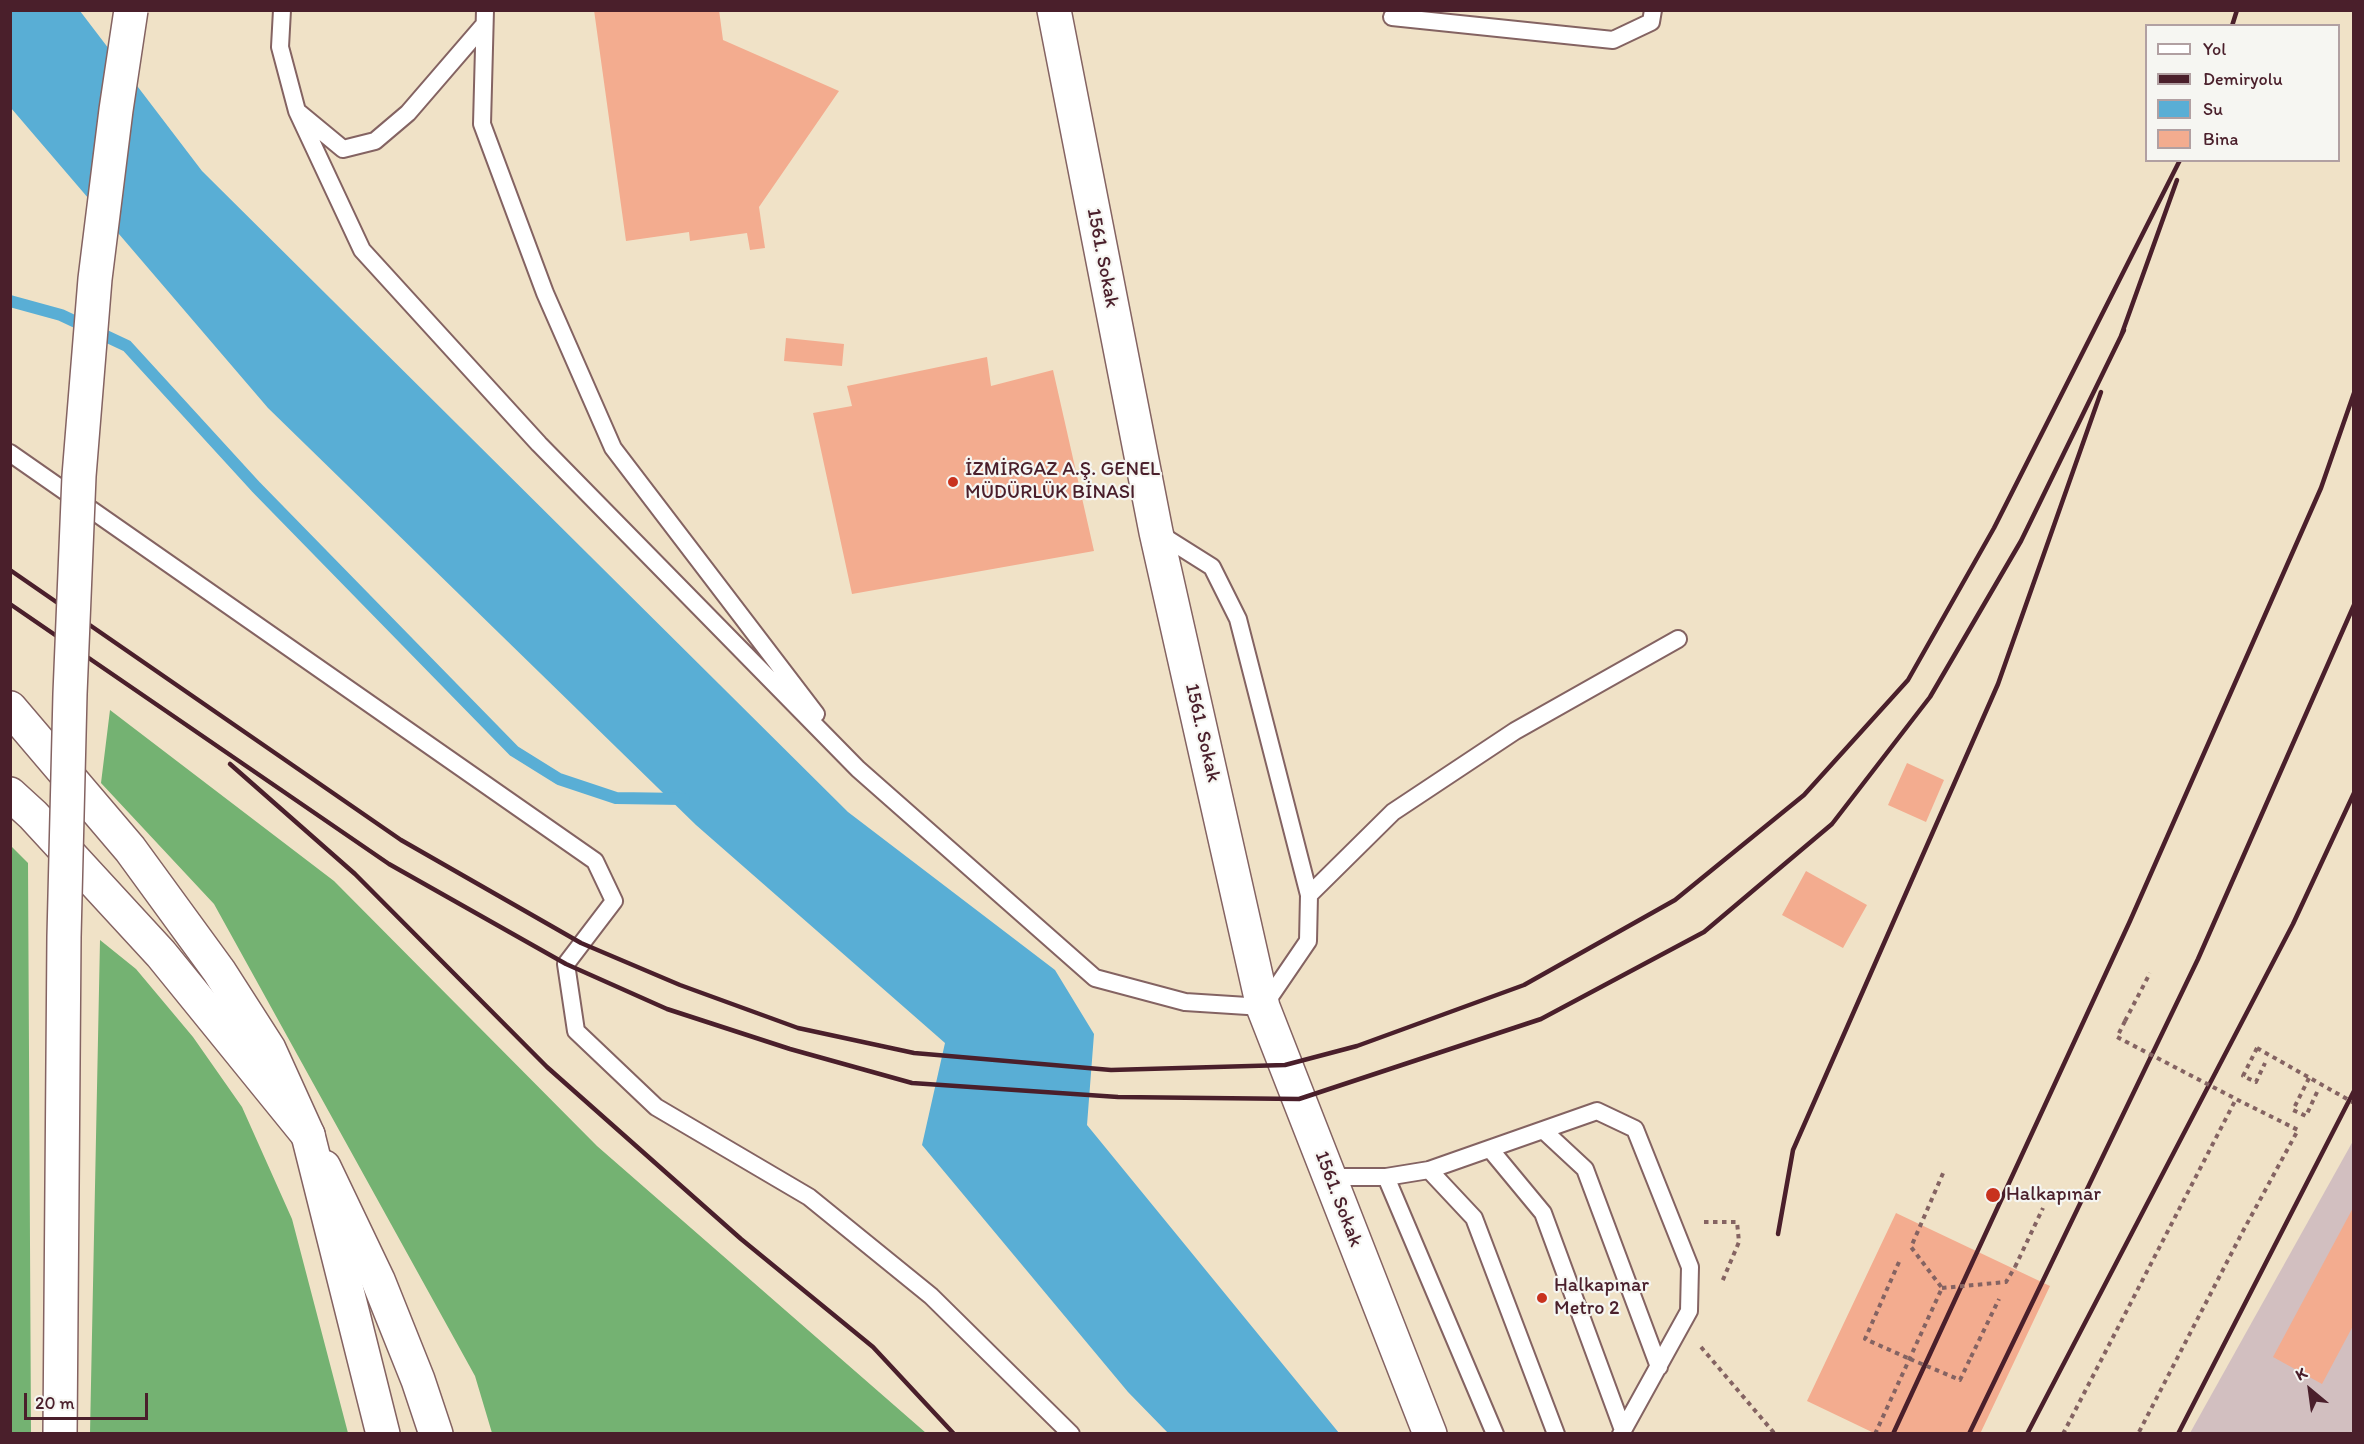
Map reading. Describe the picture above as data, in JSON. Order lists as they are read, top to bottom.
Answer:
{
  "streets": {
    "main road": ["1561. Sokak"]
  },
  "places": ["İZMİRGAZ A.Ş. GENEL MÜDÜRLÜK BİNASI", "Halkapınar", "Halkapınar Metro 2"],
  "legend": [
    "Yol",
    "Demiryolu",
    "Su",
    "Bina"
  ],
  "scale_bar": "20 m",
  "north": "top left"
}
